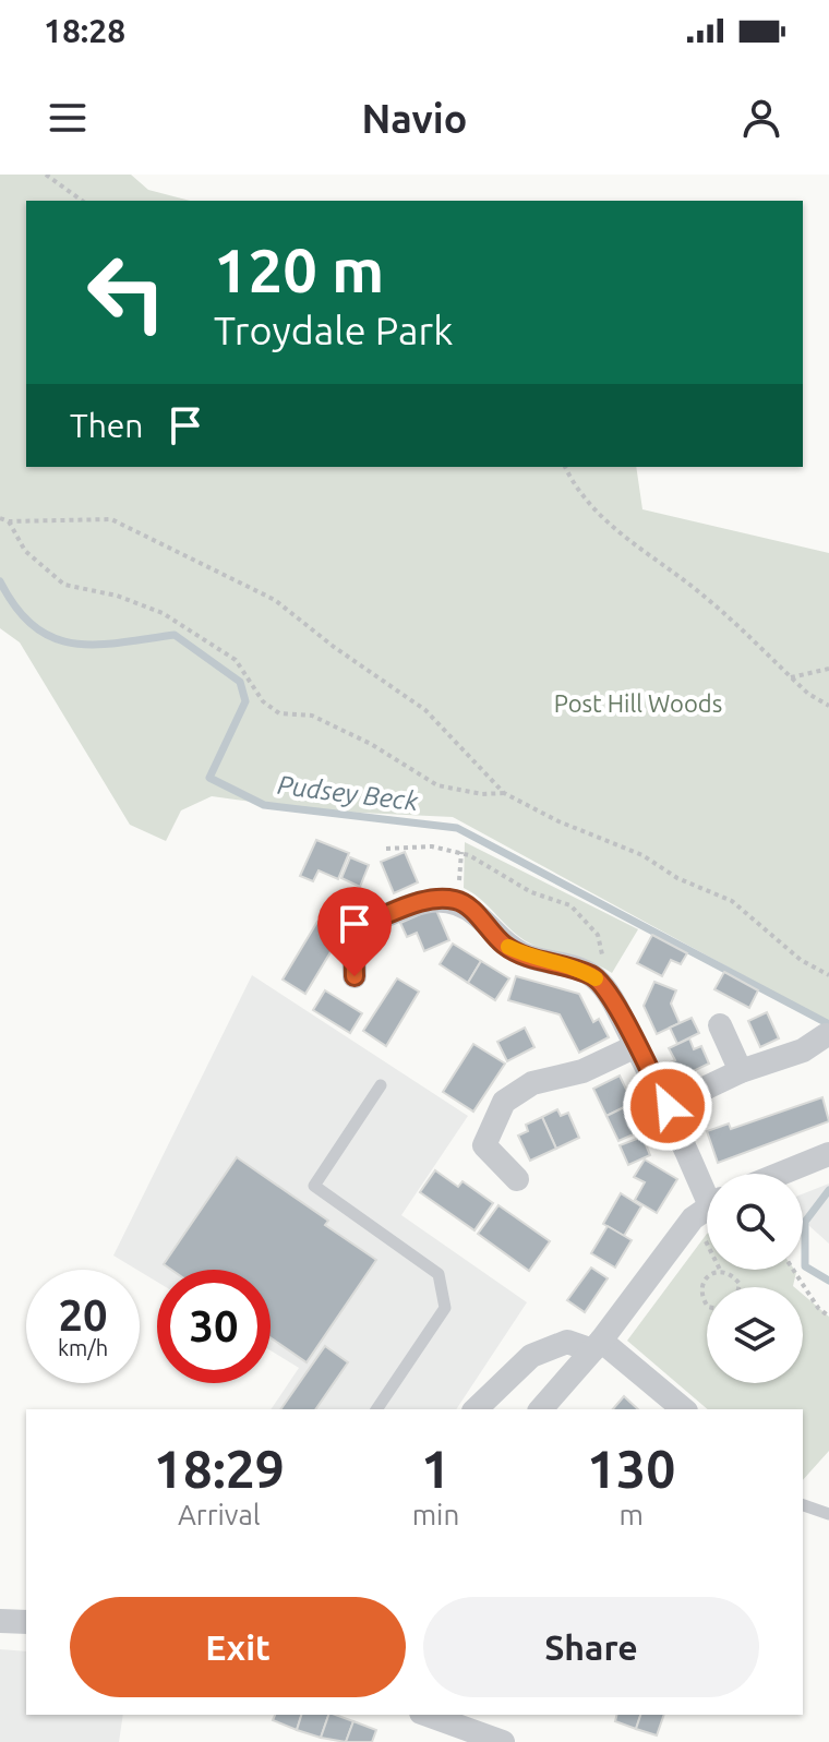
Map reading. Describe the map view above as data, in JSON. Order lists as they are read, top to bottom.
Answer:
{
  "water": ["Pudsey Beck"],
  "parks": ["Post Hill Woods"],
  "page": {
    "status": "18:28",
    "header": "Navio",
    "turn": ["120 m", "Troydale Park"],
    "then": "Then",
    "speed": "20 km/h",
    "limit": "30",
    "eta": [
      "18:29",
      "Arrival",
      "1",
      "min",
      "130",
      "m"
    ],
    "buttons": ["Exit", "Share"]
  }
}
